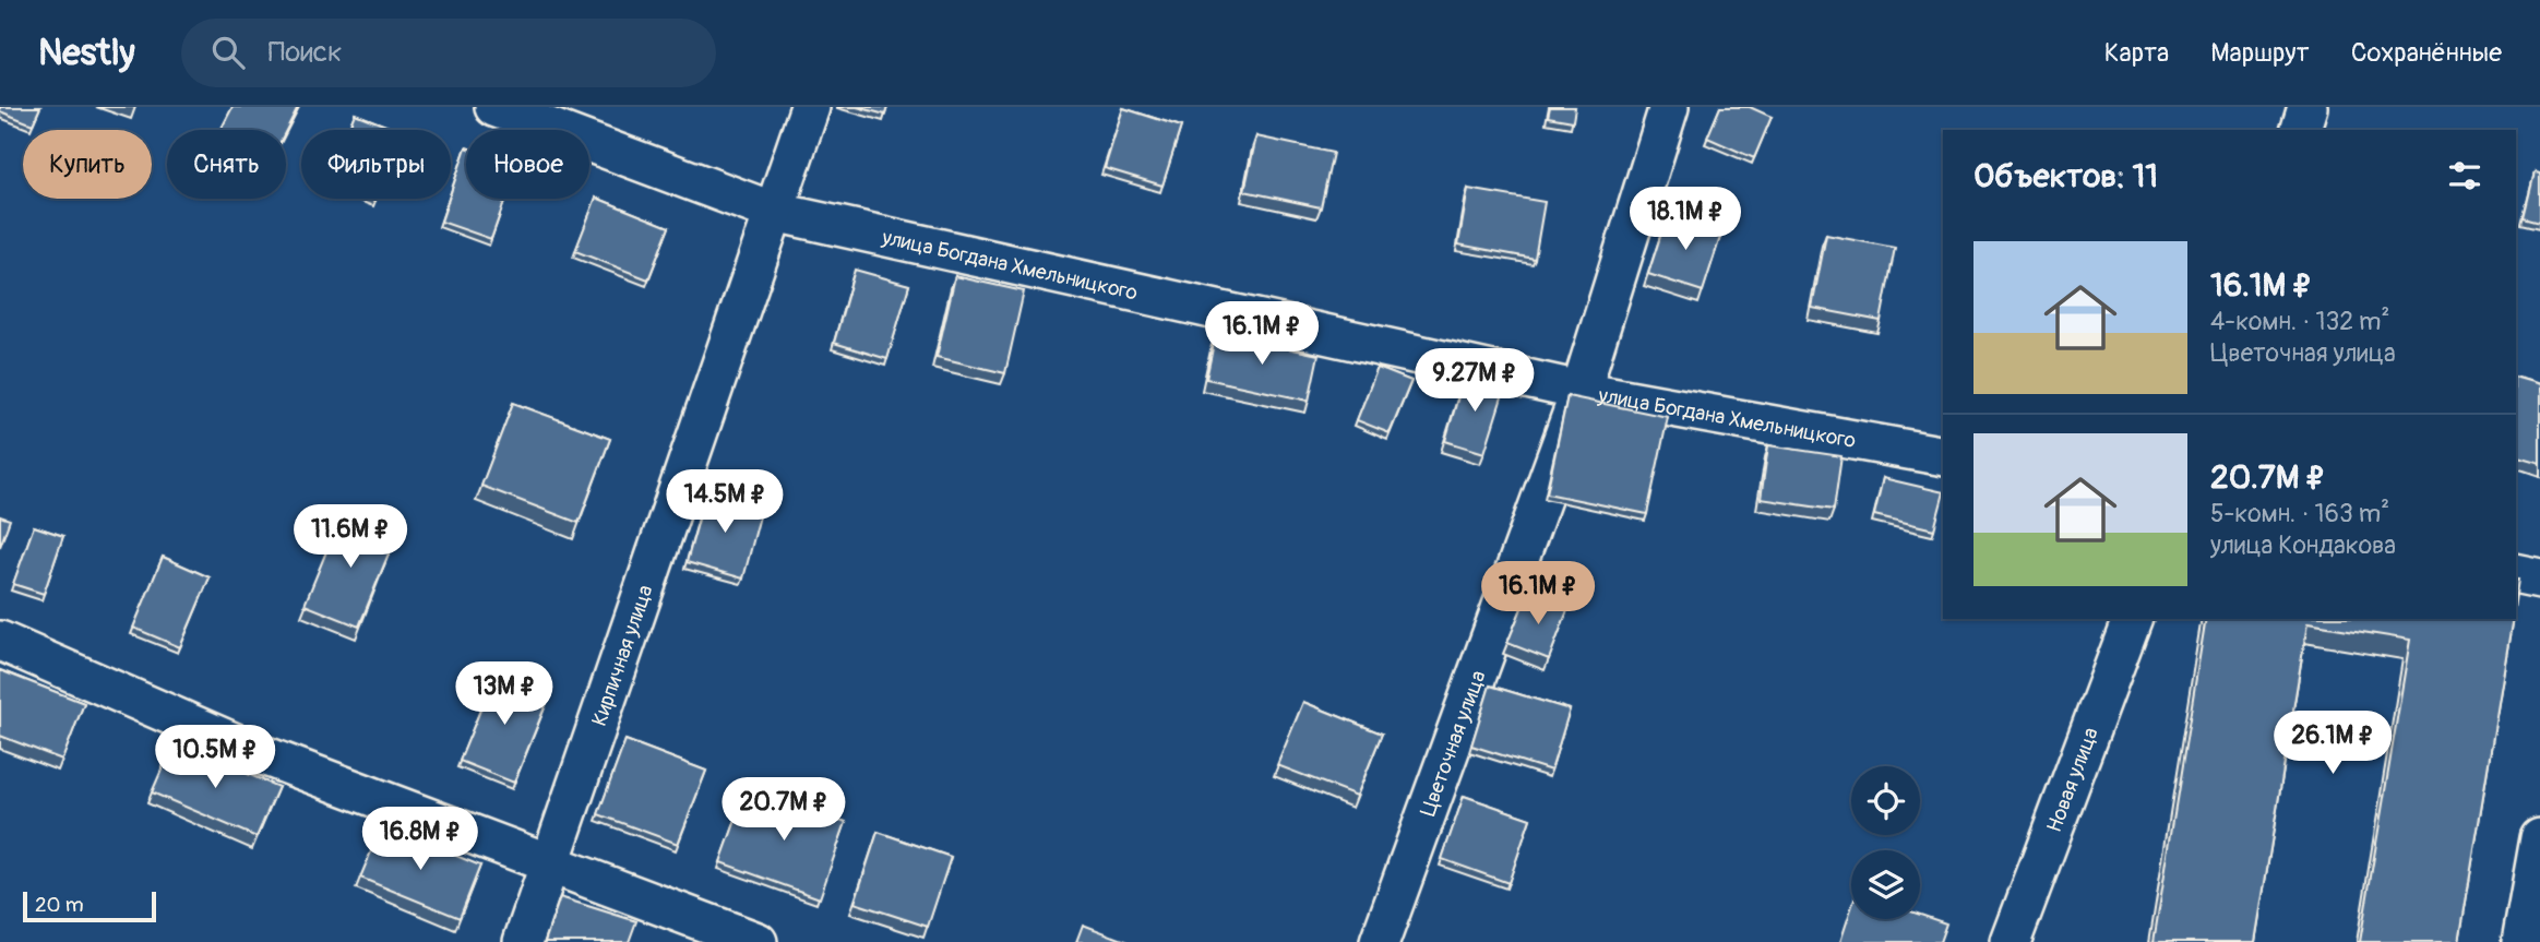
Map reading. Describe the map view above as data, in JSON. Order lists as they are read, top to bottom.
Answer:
{
  "streets": {
    "street": [
      "улица Богдана Хмельницкого",
      "Кирпичная улица",
      "Цветочная улица",
      "Новая улица"
    ]
  },
  "crossings": [
    ["улица Богдана Хмельницкого", "Кирпичная улица"],
    ["улица Богдана Хмельницкого", "Цветочная улица"]
  ],
  "scale_bar": "20 m",
  "page": {
    "header": "Nestly",
    "search": "Поиск",
    "nav": ["Карта", "Маршрут", "Сохранённые"],
    "chip": [
      "Купить",
      "Снять",
      "Фильтры",
      "Новое"
    ],
    "heading": "Объектов: 11",
    "price": [
      "18.1M ₽",
      "16.1M ₽",
      "9.27M ₽",
      "14.5M ₽",
      "11.6M ₽",
      "16.1M ₽",
      "13M ₽",
      "26.1M ₽",
      "10.5M ₽",
      "20.7M ₽",
      "16.8M ₽"
    ],
    "list": [
      {
        "name": "16.1M ₽",
        "note": "4-комн. · 132 m² · Цветочная улица"
      },
      {
        "name": "20.7M ₽",
        "note": "5-комн. · 163 m² · улица Кондакова"
      }
    ],
    "scale": "20 m"
  }
}
